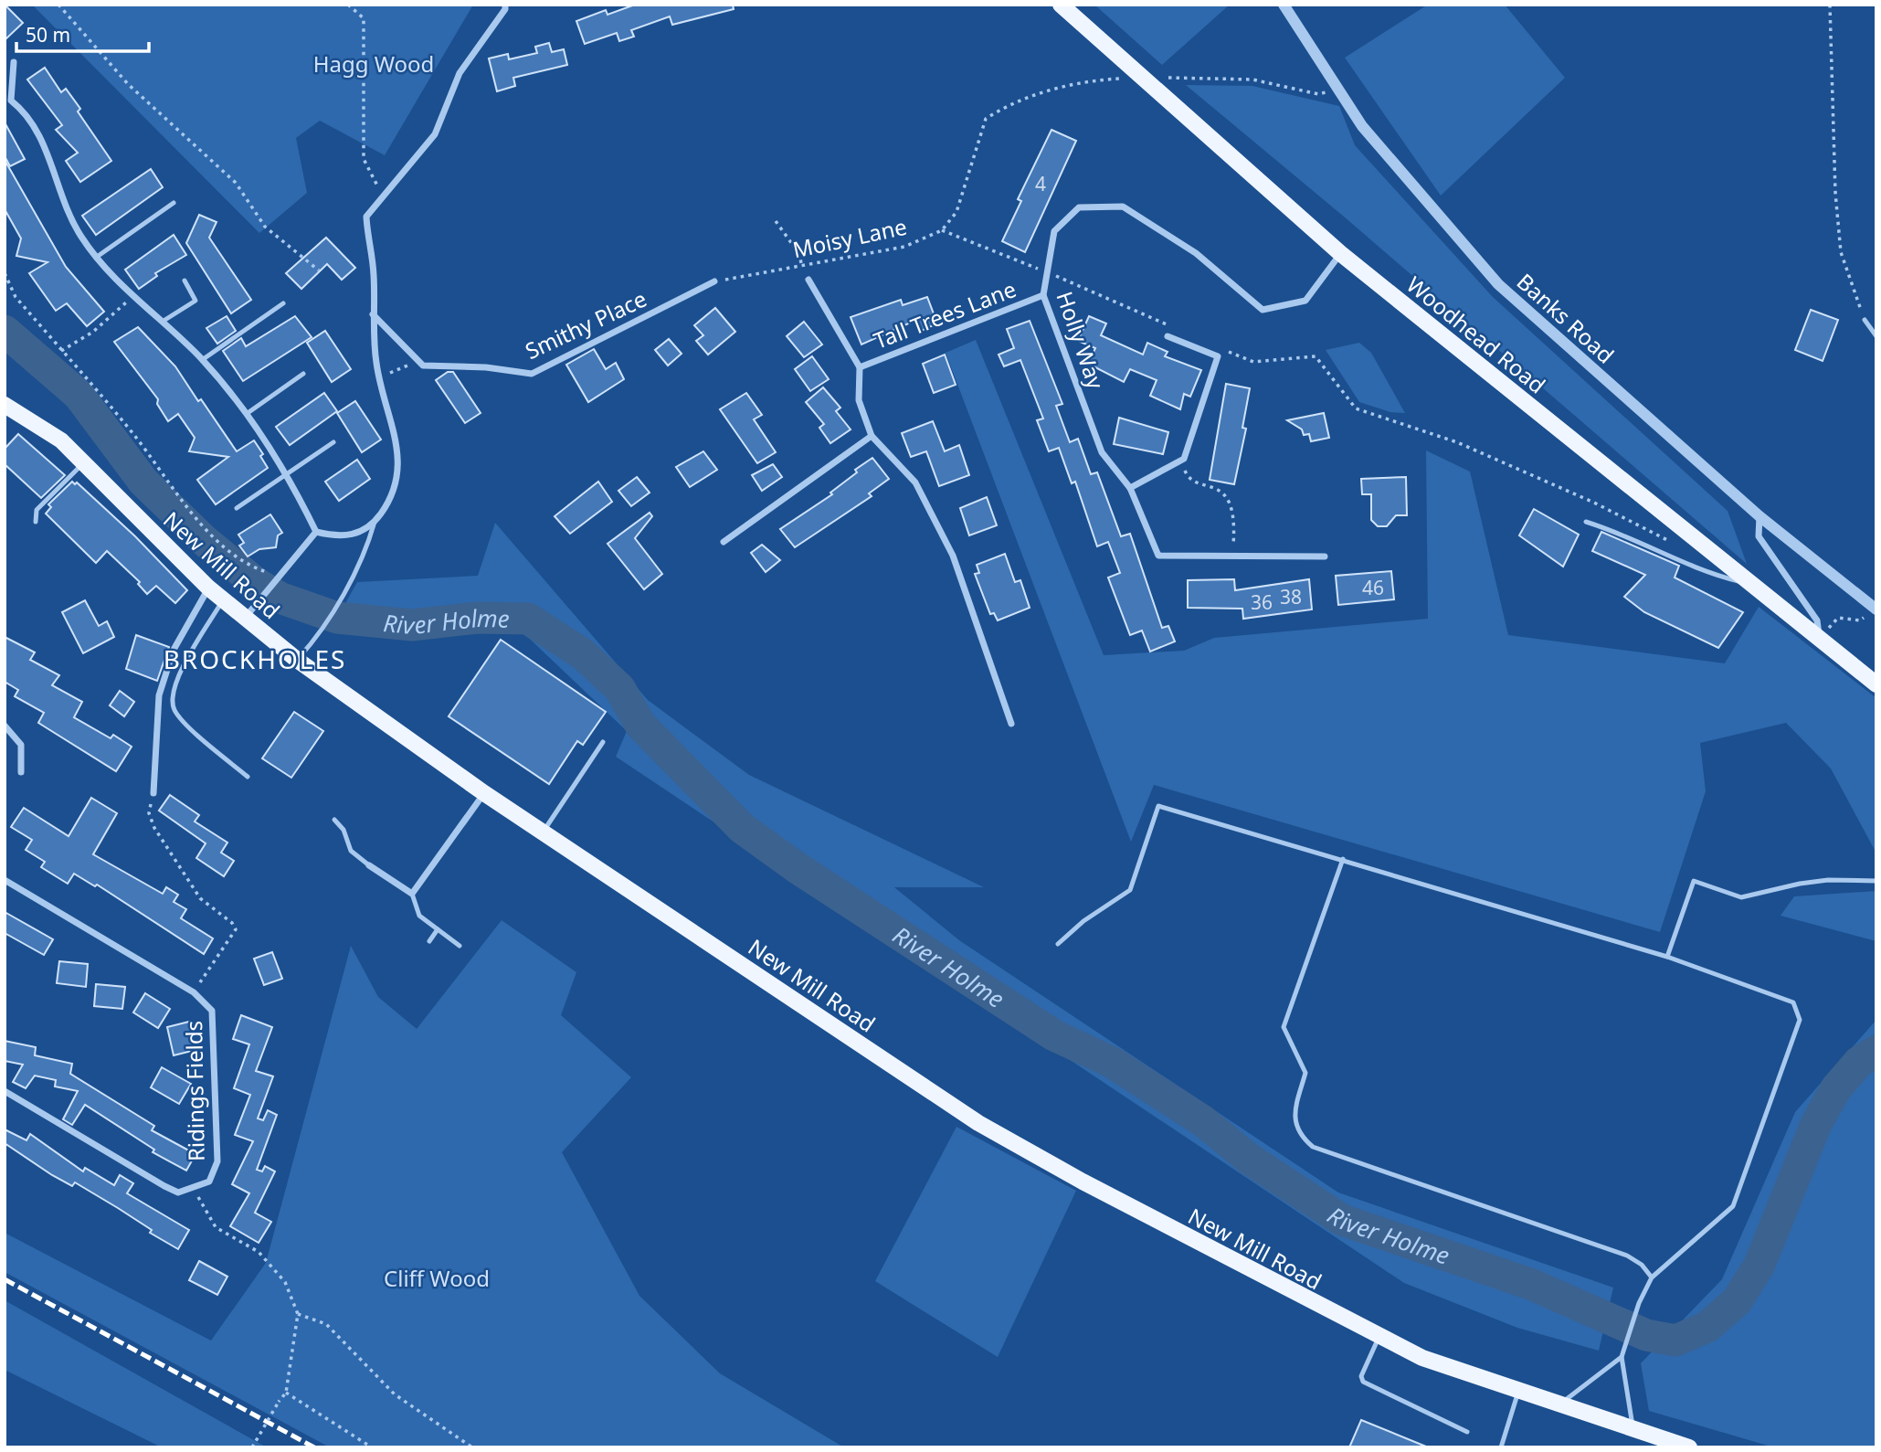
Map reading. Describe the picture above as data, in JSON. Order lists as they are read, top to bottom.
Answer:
{
  "streets": {
    "main road": ["Woodhead Road", "New Mill Road"],
    "street": [
      "Tall Trees Lane",
      "Banks Road",
      "Smithy Place",
      "Holly Way",
      "Ridings Fields"
    ],
    "path": ["Moisy Lane"]
  },
  "crossings": [
    ["Moisy Lane", "Smithy Place"],
    ["Tall Trees Lane", "Holly Way"],
    ["Woodhead Road", "Holly Way"]
  ],
  "districts": ["BROCKHOLES"],
  "water": ["River Holme"],
  "parks": ["Hagg Wood", "Cliff Wood"],
  "house_numbers": [
    "4",
    "46",
    "38",
    "36"
  ],
  "scale_bar": "50 m"
}
